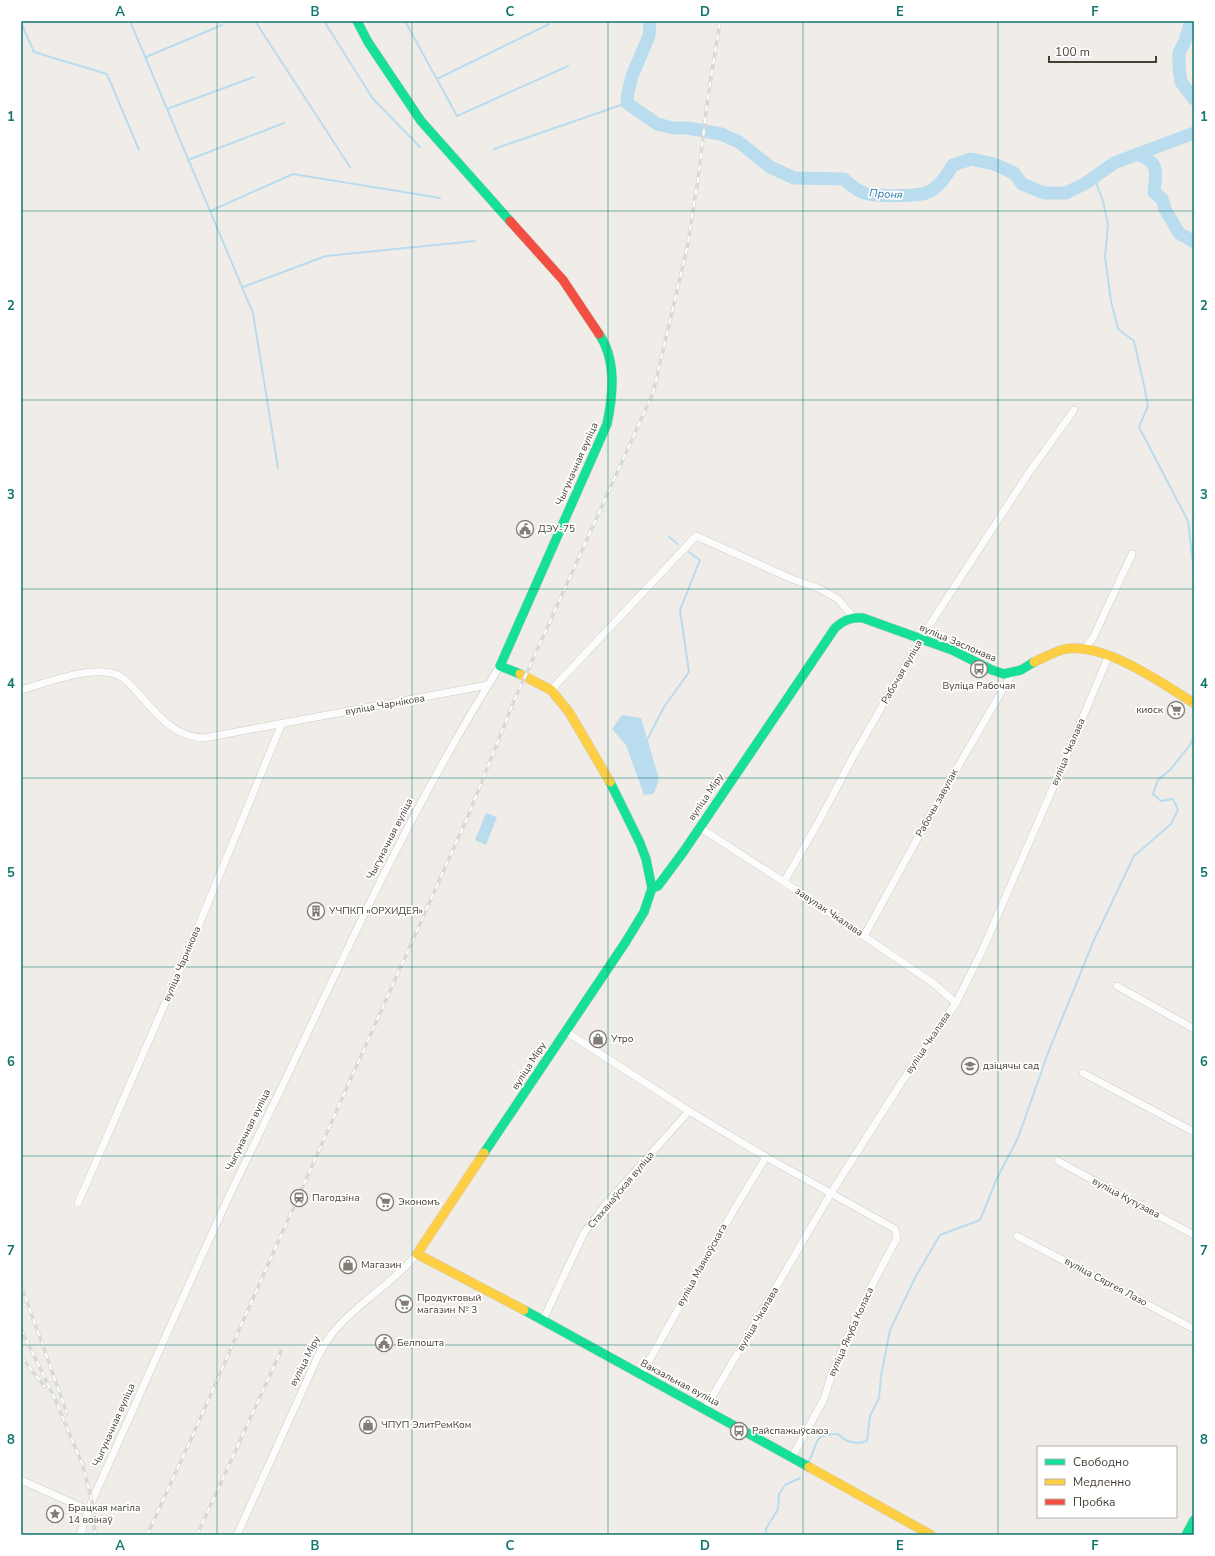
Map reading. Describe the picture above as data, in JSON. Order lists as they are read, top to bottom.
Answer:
{
  "streets": {
    "street": [
      "Чыгуначная вуліца",
      "вуліца Заслонава",
      "Рабочая вуліца",
      "вуліца Чарнікова",
      "вуліца Чкалава",
      "вуліца Міру",
      "Рабочы завулак",
      "завулак Чкалава",
      "Стаханаўская вуліца",
      "вуліца Кутузава",
      "вуліца Маякоўскага",
      "вуліца Сяргея Лазо",
      "вуліца Якуба Коласа",
      "Вакзальная вуліца"
    ]
  },
  "crossings": [
    ["Чыгуначная вуліца", "вуліца Чарнікова"],
    ["вуліца Заслонава", "Рабочая вуліца"],
    ["вуліца Заслонава", "вуліца Чкалава"],
    ["вуліца Заслонава", "вуліца Міру"],
    ["вуліца Заслонава", "Рабочы завулак"],
    ["Рабочая вуліца", "завулак Чкалава"],
    ["вуліца Чкалава", "завулак Чкалава"],
    ["вуліца Чкалава", "вуліца Якуба Коласа"],
    ["вуліца Чкалава", "Вакзальная вуліца"],
    ["вуліца Міру", "завулак Чкалава"],
    ["вуліца Міру", "Вакзальная вуліца"],
    ["Рабочы завулак", "завулак Чкалава"],
    ["Стаханаўская вуліца", "Вакзальная вуліца"],
    ["вуліца Маякоўскага", "Вакзальная вуліца"],
    ["вуліца Якуба Коласа", "Вакзальная вуліца"]
  ],
  "water": ["Проня"],
  "places": {
    "public building": ["ДЭУ-75", "Белпошта"],
    "bus stop": ["Вуліца Рабочая", "Райспажыўсаюз"],
    "supermarket": ["киоск", "Экономъ", "Продуктовый магазин № 3"],
    "building": ["УЧПКП «ОРХИДЕЯ»"],
    "shop": ["Утро", "Магазин", "ЧПУП ЭлитРемКом"],
    "school or university": ["дзіцячы сад"],
    "station": ["Пагодзіна"],
    "place": ["Брацкая магіла 14 воінаў"]
  },
  "legend": ["Свободно", "Медленно", "Пробка"],
  "scale_bar": "100 m",
  "grid": {
    "columns": [
      "A",
      "B",
      "C",
      "D",
      "E",
      "F"
    ],
    "rows": [
      "1",
      "2",
      "3",
      "4",
      "5",
      "6",
      "7",
      "8"
    ]
  }
}
